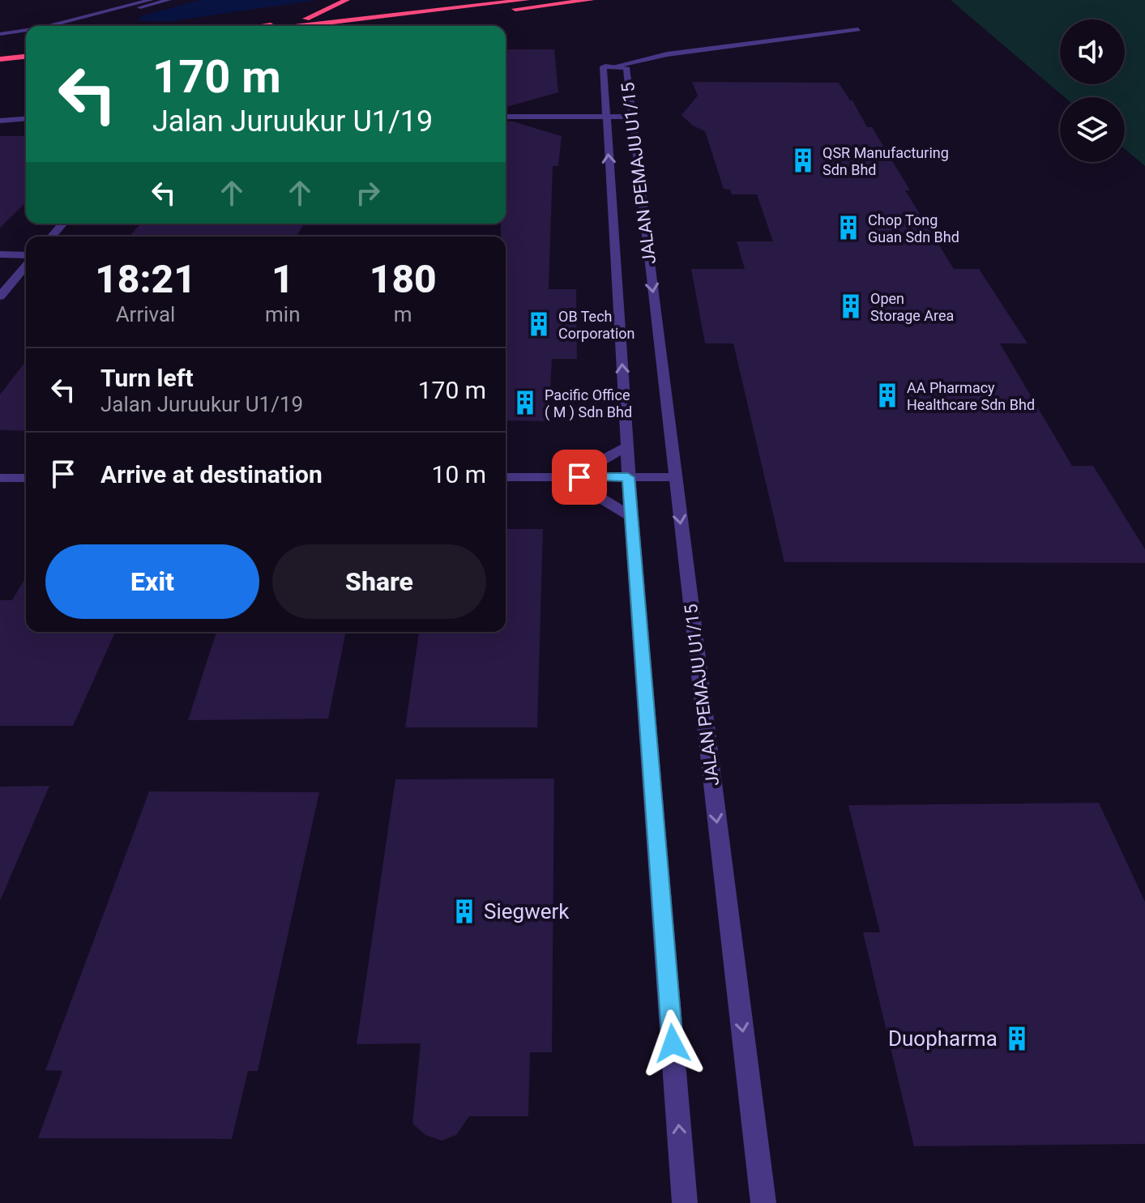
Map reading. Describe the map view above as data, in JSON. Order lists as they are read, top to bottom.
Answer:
{
  "streets": {
    "street": ["JALAN PEMAJU U1/15"]
  },
  "places": {
    "building": [
      "QSR Manufacturing Sdn Bhd",
      "Chop Tong Guan Sdn Bhd",
      "Open Storage Area",
      "OB Tech Corporation",
      "AA Pharmacy Healthcare Sdn Bhd",
      "Pacific Office ( M ) Sdn Bhd",
      "Siegwerk",
      "Duopharma"
    ]
  },
  "page": {
    "turn": ["170 m", "Jalan Juruukur U1/19"],
    "eta": [
      "18:21",
      "Arrival",
      "1",
      "min",
      "180",
      "m"
    ],
    "list": [
      {
        "name": "Turn left",
        "note": "Jalan Juruukur U1/19",
        "value": "170 m"
      },
      {
        "name": "Arrive at destination",
        "value": "10 m"
      }
    ],
    "buttons": ["Exit", "Share"]
  }
}
